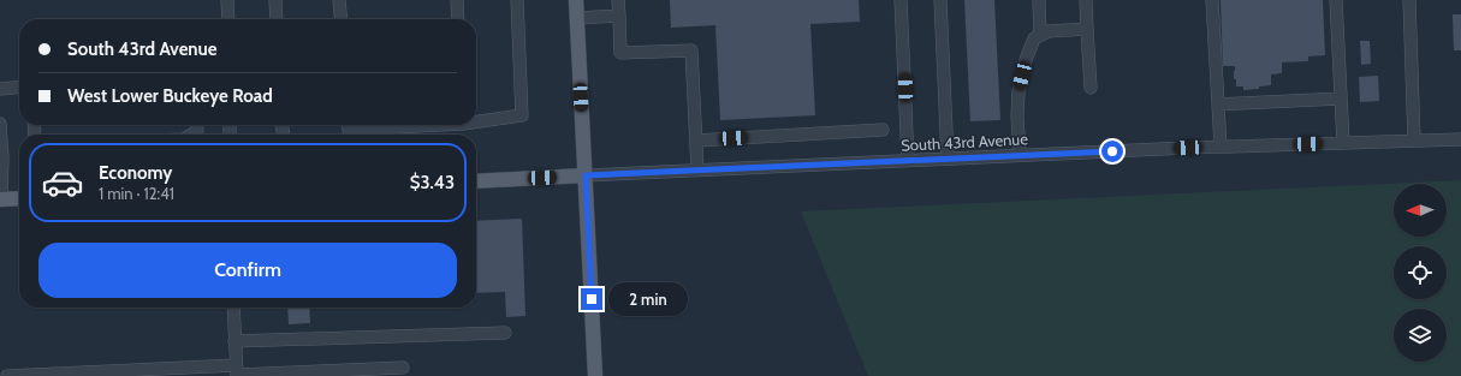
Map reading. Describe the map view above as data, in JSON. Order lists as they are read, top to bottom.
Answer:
{
  "streets": {
    "main road": ["South 43rd Avenue"]
  },
  "north": "left",
  "page": {
    "banner": ["South 43rd Avenue", "West Lower Buckeye Road"],
    "list": [
      {
        "name": "Economy",
        "note": "1 min · 12:41",
        "value": "$3.43"
      }
    ],
    "buttons": "Confirm",
    "bubble": "2 min"
  }
}
